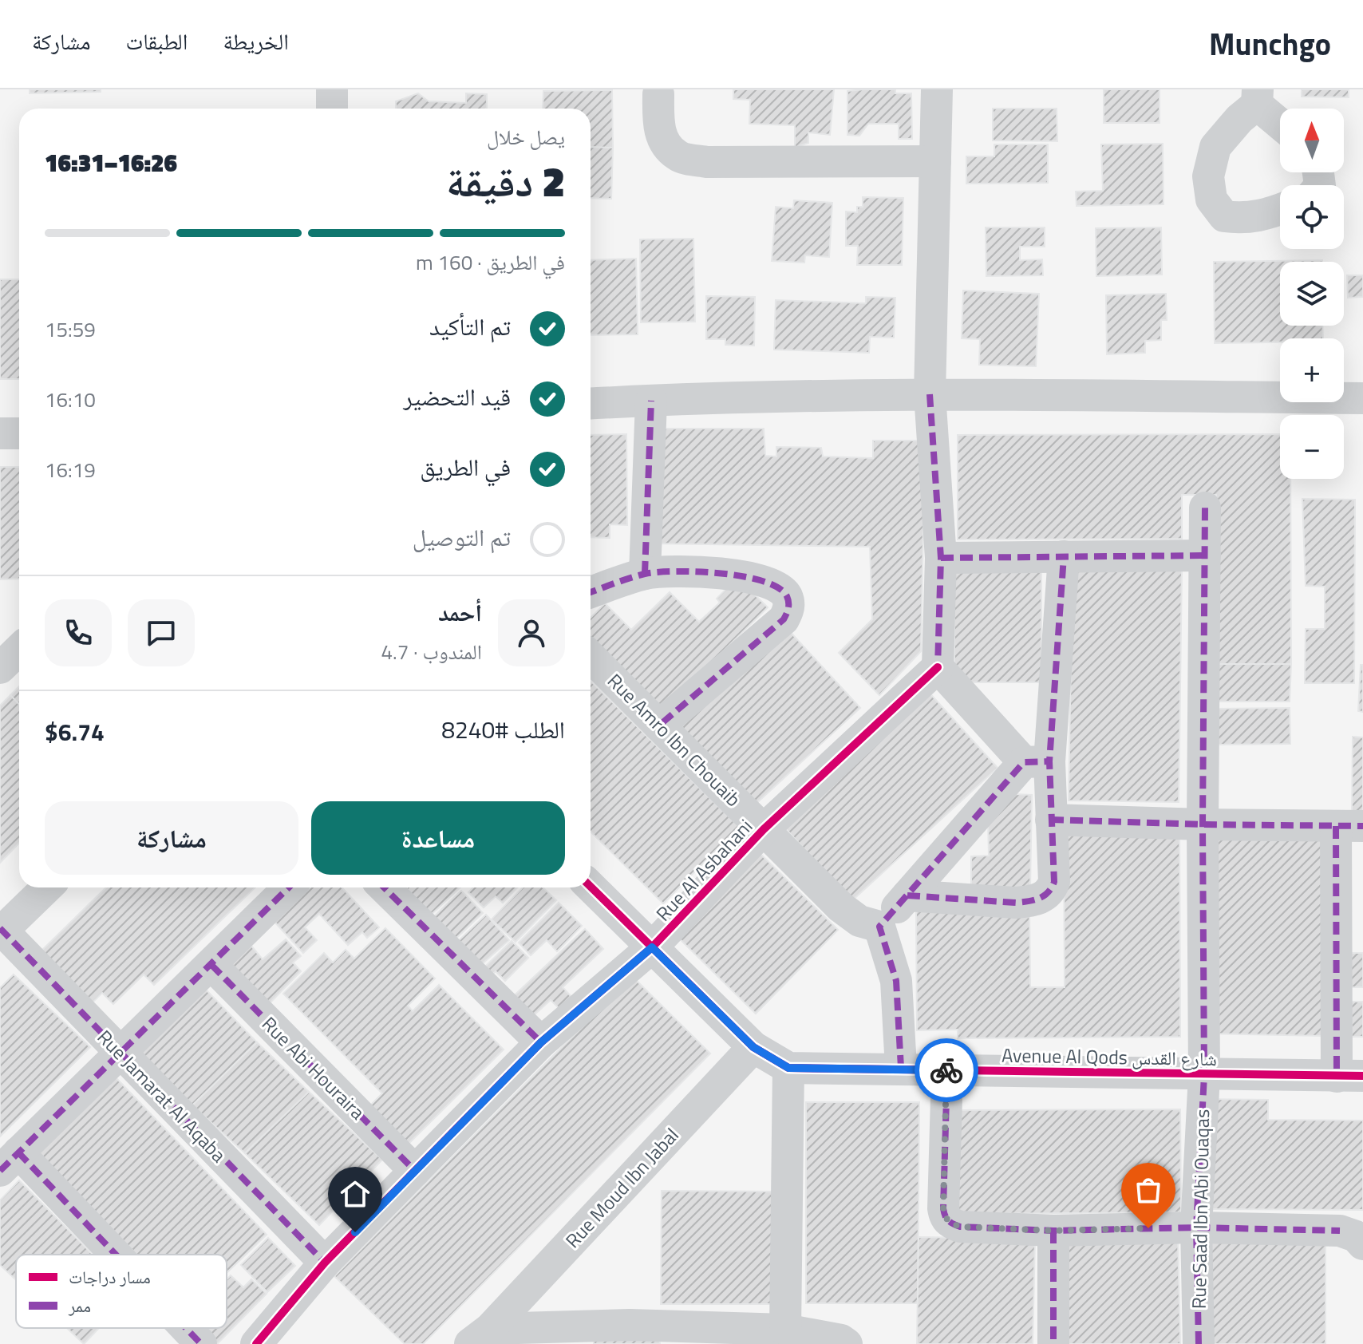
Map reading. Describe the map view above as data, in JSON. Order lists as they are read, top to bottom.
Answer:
{
  "streets": {
    "street": [
      "Rue Amro Ibn Chouaib",
      "Rue Al Asbahani",
      "Avenue Al Qods شارع القدس",
      "Rue Abi Houraira",
      "Rue Jamarat Al Aqaba",
      "Rue Moud Ibn Jabal",
      "Rue Saad Ibn Abi Ouaqas"
    ]
  },
  "crossings": [
    ["Rue Amro Ibn Chouaib", "Rue Al Asbahani"],
    ["Rue Al Asbahani", "Rue Abi Houraira"],
    ["Rue Al Asbahani", "Rue Jamarat Al Aqaba"],
    ["Avenue Al Qods شارع القدس", "Rue Saad Ibn Abi Ouaqas"]
  ],
  "legend": ["مسار دراجات", "ممر"],
  "north": "top",
  "page": {
    "header": "Munchgo",
    "nav": ["الخريطة", "الطبقات", "مشاركة"],
    "map_buttons": ["+", "−"],
    "heading": ["2 دقيقة", "يصل خلال", "16:26–16:31"],
    "panel": [
      "أحمد",
      "المندوب · 4.7",
      "الطلب #8240",
      "$6.74"
    ],
    "bar": "في الطريق · 160 m",
    "list": [
      ["تم التأكيد", "15:59"],
      ["قيد التحضير", "16:10"],
      ["في الطريق", "16:19"],
      "تم التوصيل"
    ],
    "buttons": ["مساعدة", "مشاركة"]
  }
}
